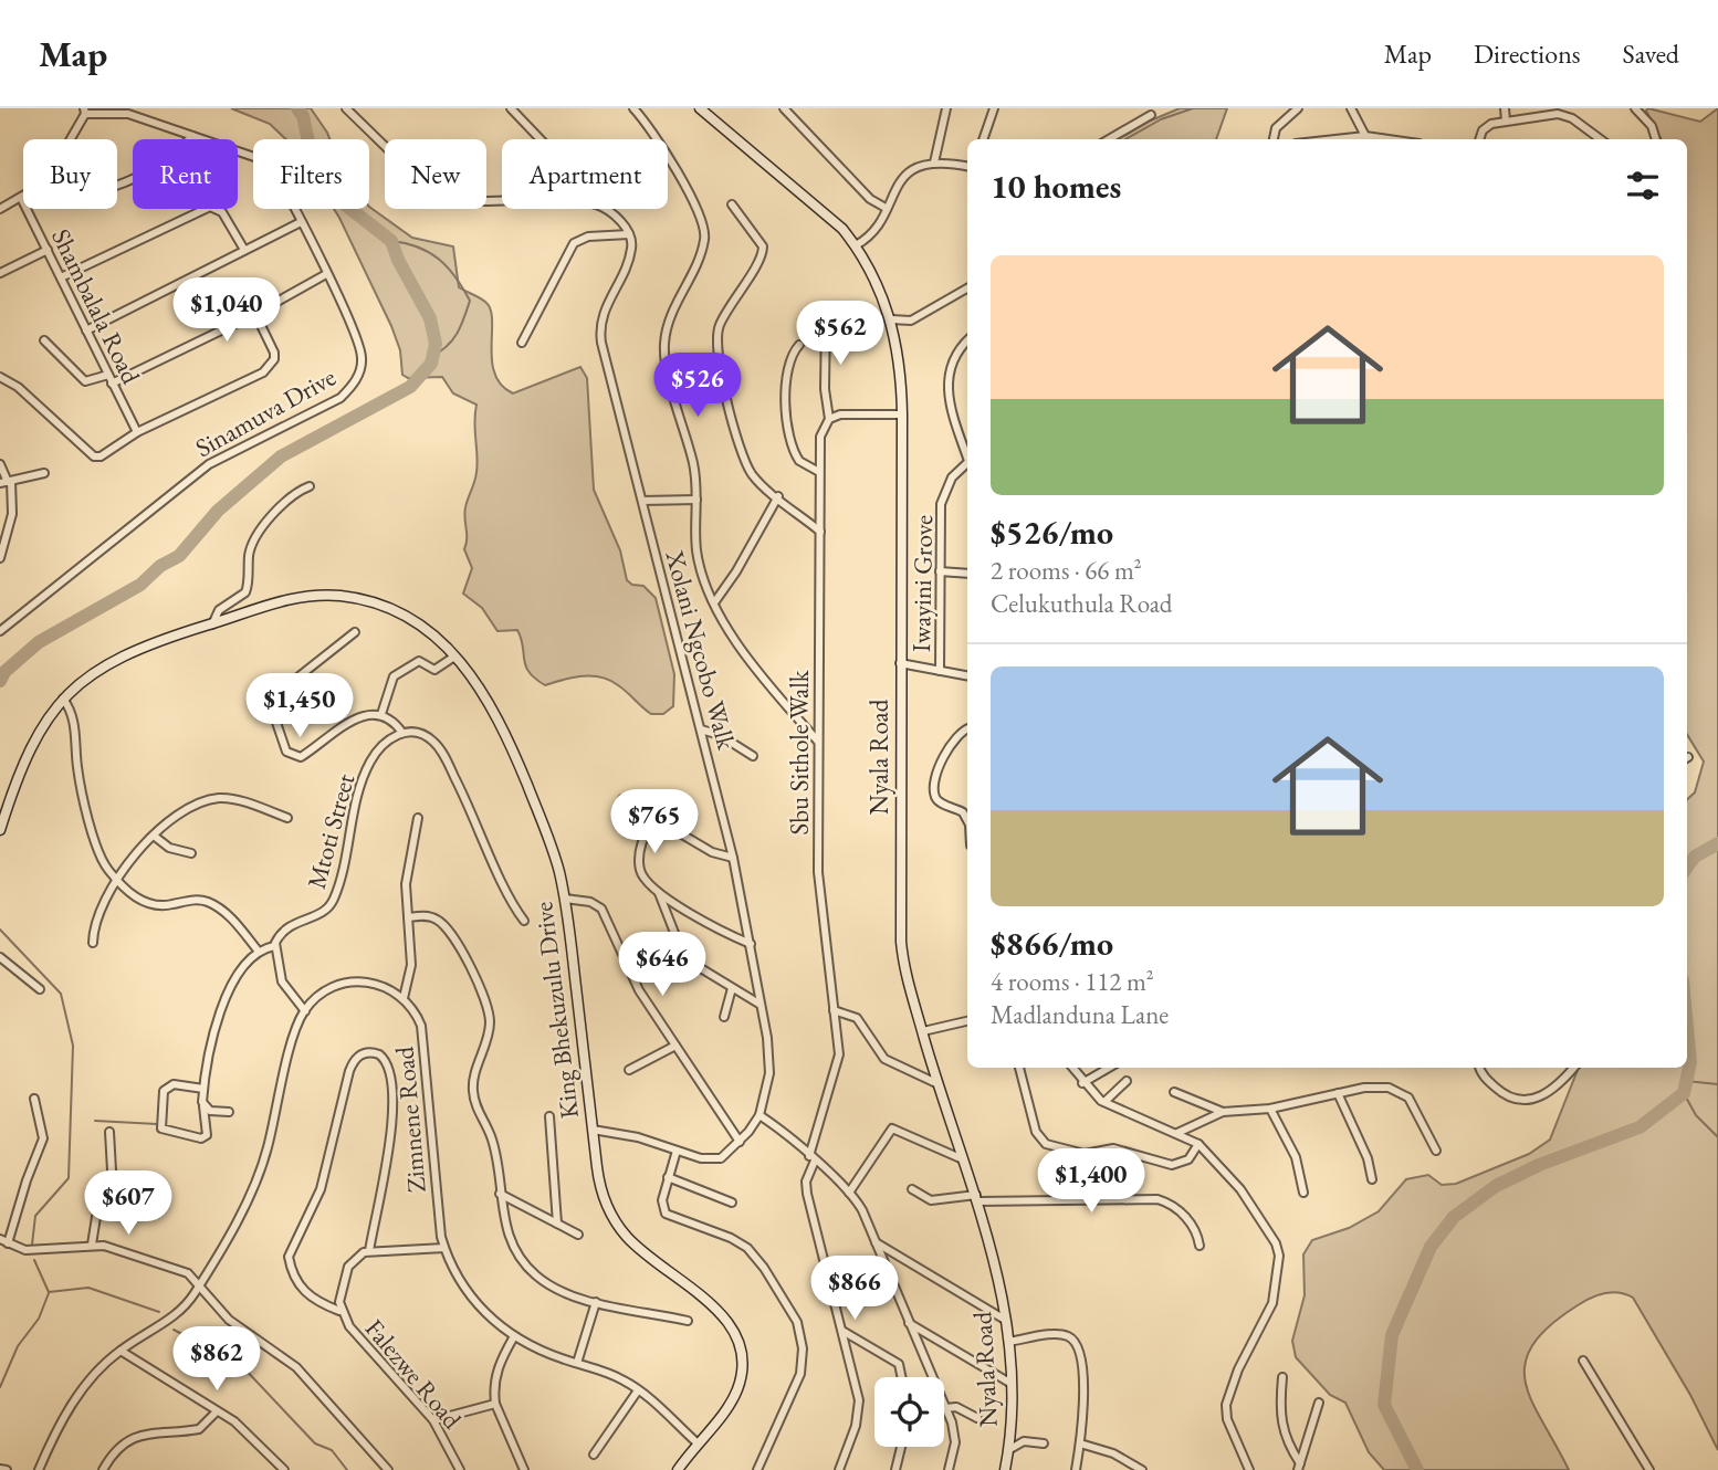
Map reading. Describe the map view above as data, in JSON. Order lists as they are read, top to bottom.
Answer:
{
  "streets": {
    "street": [
      "Shambalala Road",
      "Sinamuva Drive",
      "Iwayini Grove",
      "Xolani Ngcobo Walk",
      "Sbu Sithole Walk",
      "Nyala Road",
      "Mtoti Street",
      "King Bhekuzulu Drive",
      "Zimnene Road",
      "Falezwe Road"
    ]
  },
  "crossings": [
    ["Xolani Ngcobo Walk", "King Bhekuzulu Drive"],
    ["King Bhekuzulu Drive", "Zimnene Road"]
  ],
  "page": {
    "header": "Map",
    "nav": ["Map", "Directions", "Saved"],
    "chip": [
      "Buy",
      "Rent",
      "Filters",
      "New",
      "Apartment"
    ],
    "heading": "10 homes",
    "list": [
      {
        "name": "$526/mo",
        "note": "2 rooms · 66 m² · Celukuthula Road"
      },
      {
        "name": "$866/mo",
        "note": "4 rooms · 112 m² · Madlanduna Lane"
      }
    ],
    "price": [
      "$1,040",
      "$562",
      "$526",
      "$1,450",
      "$765",
      "$646",
      "$1,400",
      "$607",
      "$866",
      "$862"
    ]
  }
}
